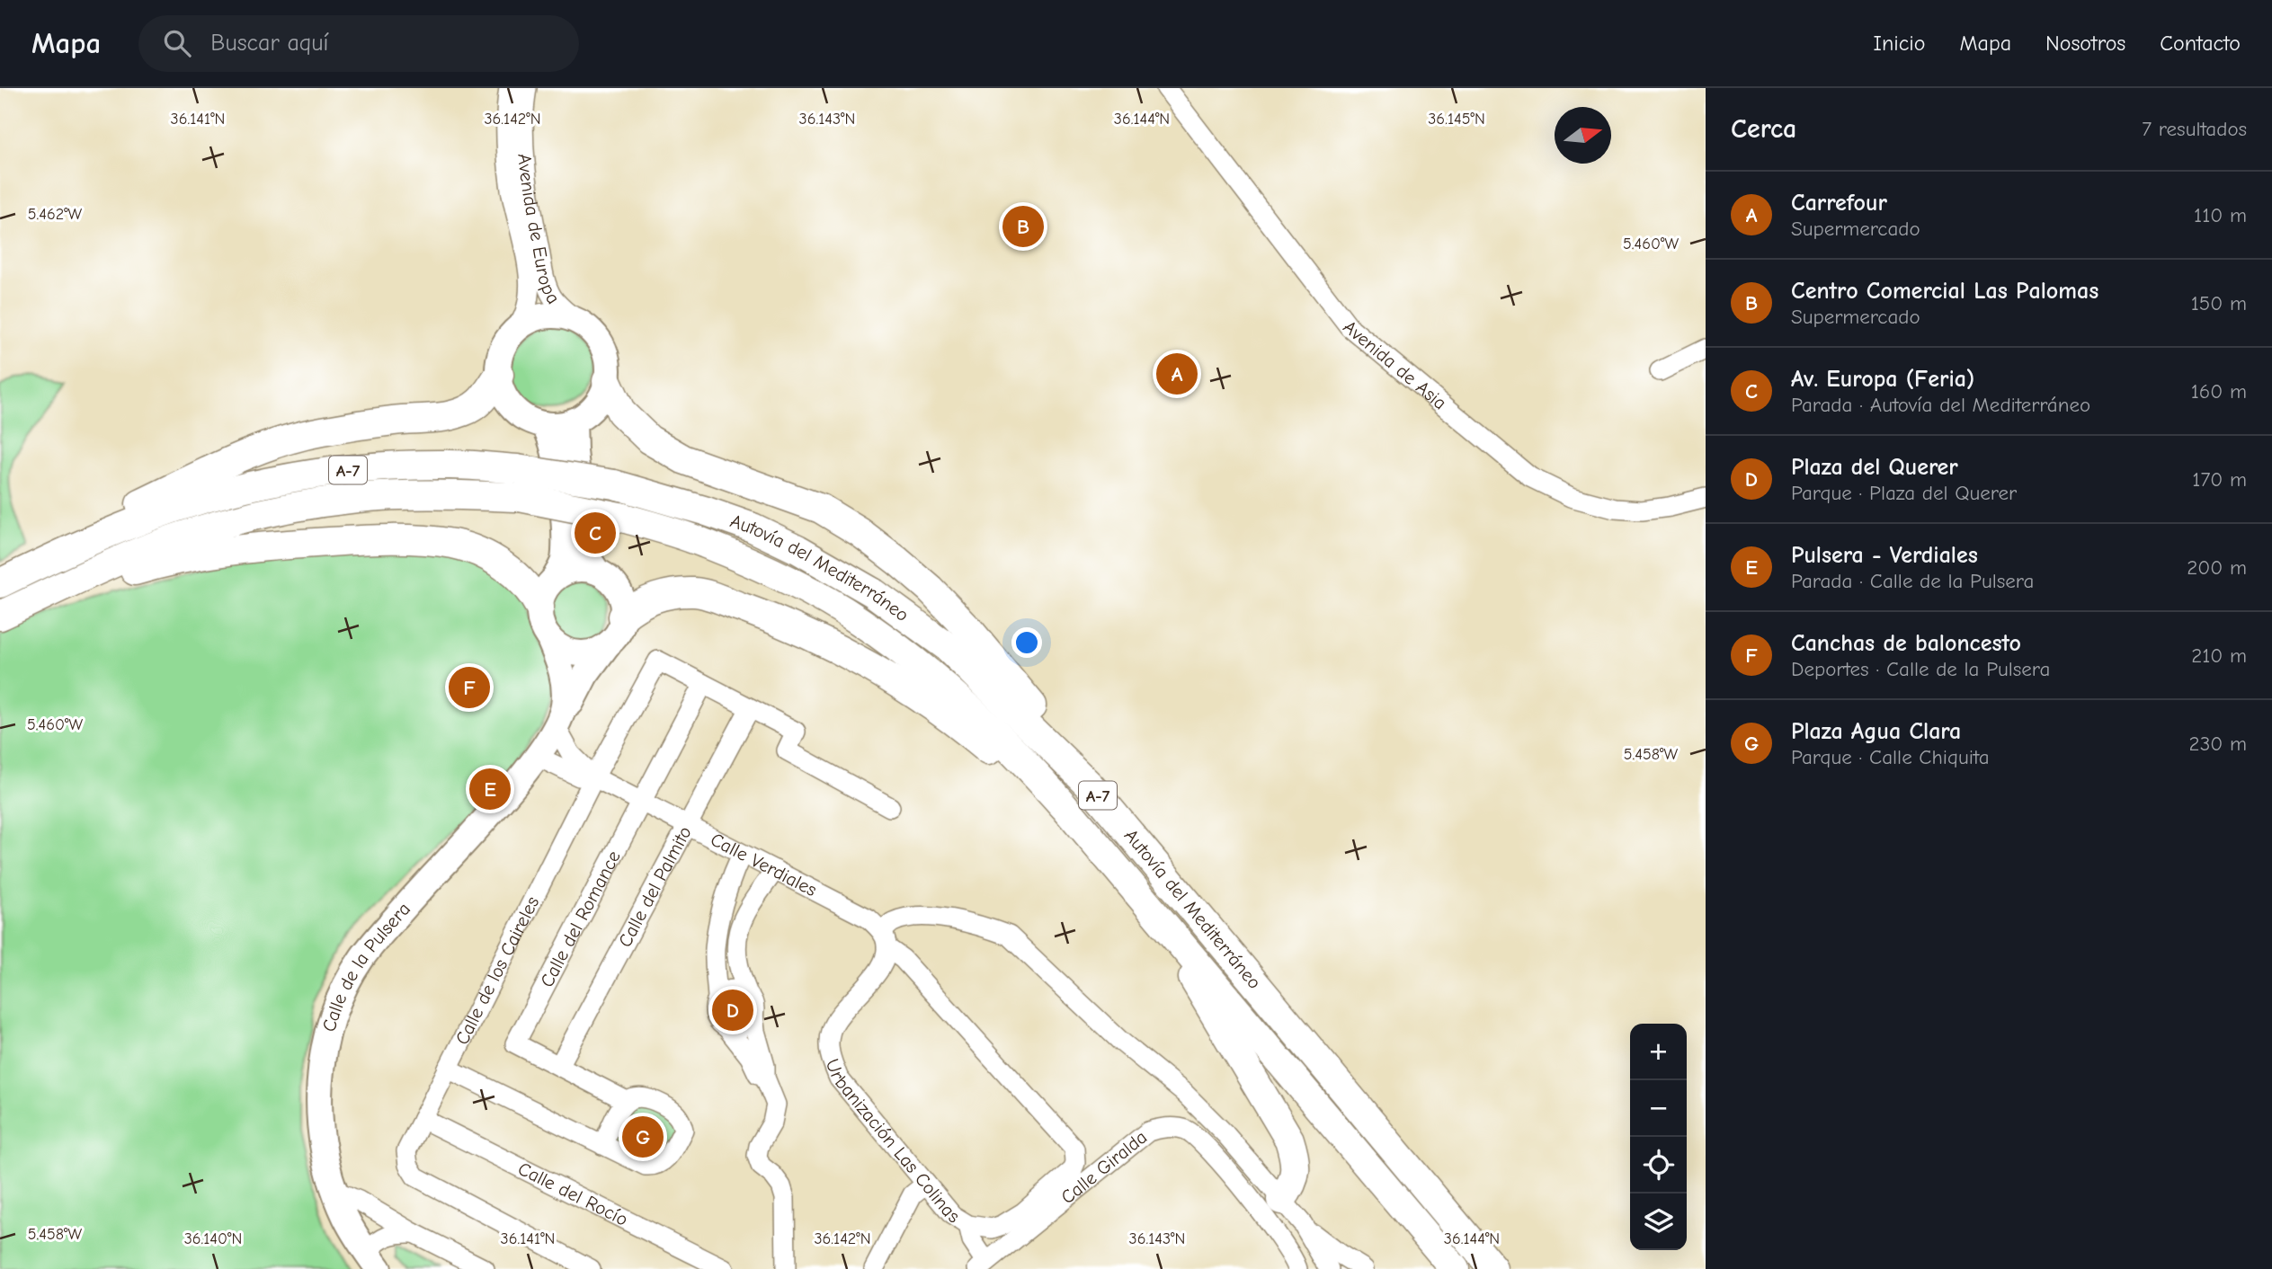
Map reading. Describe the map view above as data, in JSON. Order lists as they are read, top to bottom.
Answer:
{
  "streets": {
    "highway": ["A-7", "Autovía del Mediterráneo"],
    "main road": ["Calle de la Pulsera"],
    "street": [
      "Avenida de Europa",
      "Avenida de Asia",
      "Calle Verdiales",
      "Calle del Palmito",
      "Calle del Romance",
      "Calle de los Caireles",
      "Urbanización Las Colinas",
      "Calle Giralda",
      "Calle del Rocío"
    ]
  },
  "crossings": [
    ["A-7", "Autovía del Mediterráneo"],
    ["Calle Verdiales", "Calle del Palmito"],
    ["Calle Verdiales", "Calle del Romance"],
    ["Calle Verdiales", "Calle de la Pulsera"],
    ["Calle Verdiales", "Calle de los Caireles"],
    ["Calle Verdiales", "Urbanización Las Colinas"],
    ["Calle del Palmito", "Calle del Romance"],
    ["Calle del Romance", "Calle de los Caireles"],
    ["Calle de los Caireles", "Calle del Rocío"]
  ],
  "north": "right",
  "page": {
    "header": "Mapa",
    "search": "Buscar aquí",
    "nav": [
      "Inicio",
      "Mapa",
      "Nosotros",
      "Contacto"
    ],
    "heading": ["Cerca", "7 resultados"],
    "list": [
      {
        "mark": "A",
        "name": "Carrefour",
        "note": "Supermercado",
        "value": "110 m"
      },
      {
        "mark": "B",
        "name": "Centro Comercial Las Palomas",
        "note": "Supermercado",
        "value": "150 m"
      },
      {
        "mark": "C",
        "name": "Av. Europa (Feria)",
        "note": "Parada · Autovía del Mediterráneo",
        "value": "160 m"
      },
      {
        "mark": "D",
        "name": "Plaza del Querer",
        "note": "Parque · Plaza del Querer",
        "value": "170 m"
      },
      {
        "mark": "E",
        "name": "Pulsera - Verdiales",
        "note": "Parada · Calle de la Pulsera",
        "value": "200 m"
      },
      {
        "mark": "F",
        "name": "Canchas de baloncesto",
        "note": "Deportes · Calle de la Pulsera",
        "value": "210 m"
      },
      {
        "mark": "G",
        "name": "Plaza Agua Clara",
        "note": "Parque · Calle Chiquita",
        "value": "230 m"
      }
    ],
    "pins": [
      "B",
      "A",
      "C",
      "F",
      "E",
      "D",
      "G"
    ],
    "map_buttons": ["+", "−"]
  },
  "coordinates": [
    "36.141°N",
    "36.142°N",
    "36.143°N",
    "36.144°N",
    "36.145°N",
    "5.462°W",
    "5.460°W",
    "5.458°W",
    "36.140°N"
  ]
}
